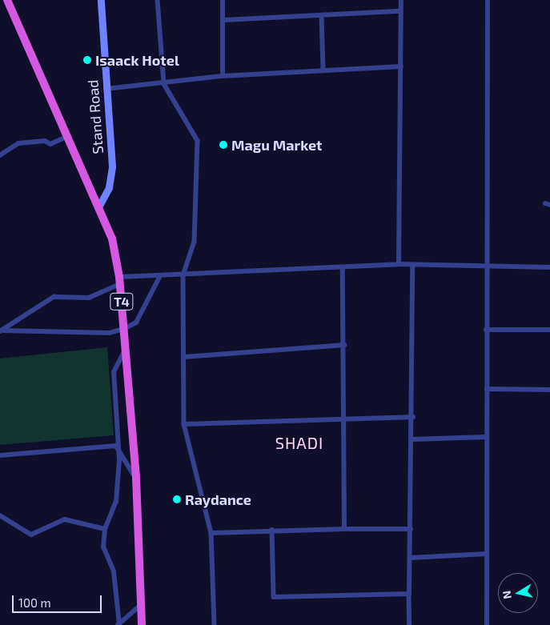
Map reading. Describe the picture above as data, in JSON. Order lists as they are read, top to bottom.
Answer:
{
  "streets": {
    "highway": ["T4"],
    "main road": ["Stand Road"]
  },
  "crossings": [
    ["Stand Road", "T4"]
  ],
  "districts": ["SHADI"],
  "places": ["Isaack Hotel", "Magu Market", "Raydance"],
  "scale_bar": "100 m",
  "north": "left"
}
